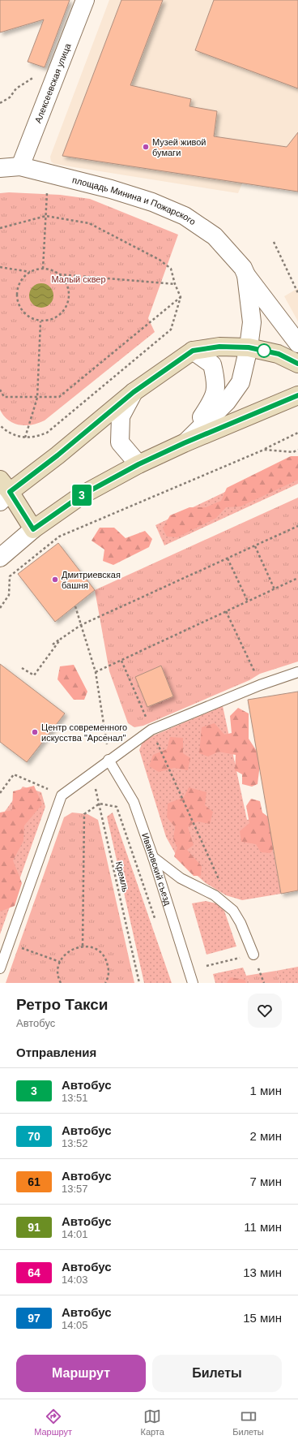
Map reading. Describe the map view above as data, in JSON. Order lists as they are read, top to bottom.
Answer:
{
  "streets": {
    "main road": ["площадь Минина и Пожарского"],
    "street": ["Алексеевская улица"],
    "lane": ["Ивановский съезд"],
    "path": ["Кремль"]
  },
  "crossings": [
    ["Алексеевская улица", "площадь Минина и Пожарского"]
  ],
  "parks": ["Малый сквер"],
  "places": ["Музей живой бумаги", "Дмитриевская башня", "Центр современного искусства \"Арсенал\""],
  "lines": ["bus line 3"],
  "page": {
    "on_map": "3",
    "heading": [
      ["Ретро Такси", "Автобус"],
      "Отправления"
    ],
    "list": [
      {
        "mark": "3",
        "name": "Автобус",
        "note": "13:51",
        "value": "1 мин"
      },
      {
        "mark": "70",
        "name": "Автобус",
        "note": "13:52",
        "value": "2 мин"
      },
      {
        "mark": "61",
        "name": "Автобус",
        "note": "13:57",
        "value": "7 мин"
      },
      {
        "mark": "91",
        "name": "Автобус",
        "note": "14:01",
        "value": "11 мин"
      },
      {
        "mark": "64",
        "name": "Автобус",
        "note": "14:03",
        "value": "13 мин"
      },
      {
        "mark": "97",
        "name": "Автобус",
        "note": "14:05",
        "value": "15 мин"
      }
    ],
    "buttons": ["Маршрут", "Билеты"],
    "tabs": ["Маршрут", "Карта", "Билеты"]
  }
}
